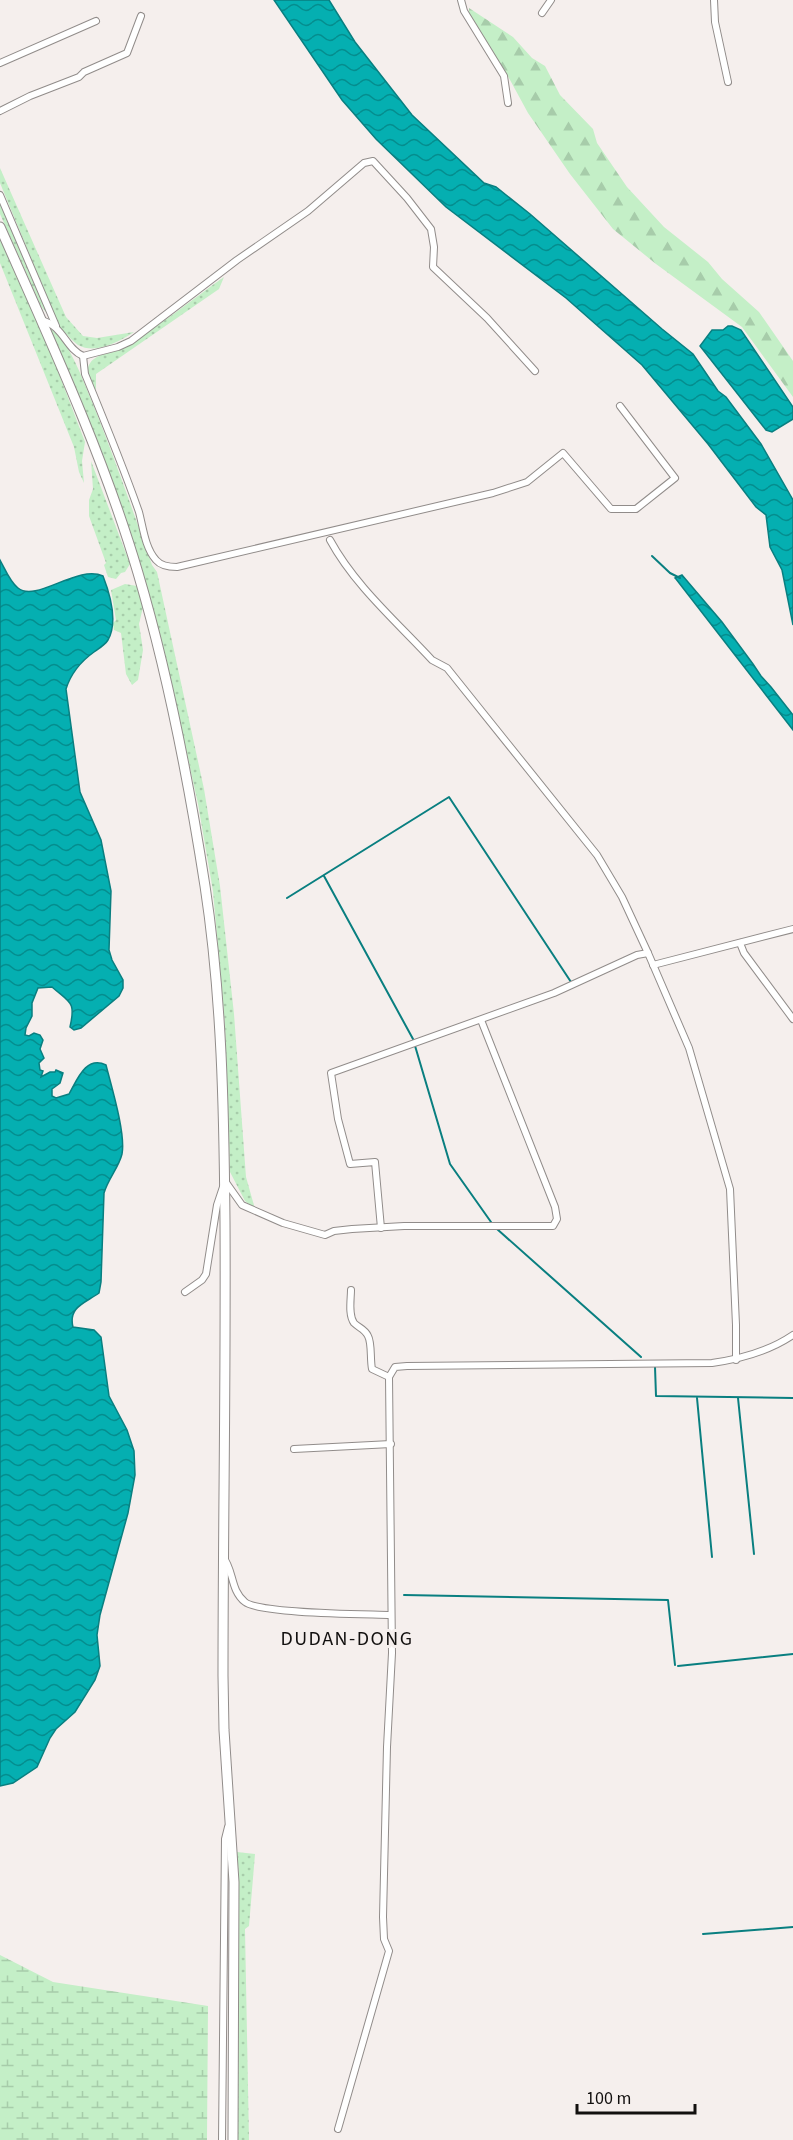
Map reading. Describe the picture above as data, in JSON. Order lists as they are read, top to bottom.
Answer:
{
  "districts": ["DUDAN-DONG"],
  "scale_bar": "100 m"
}
